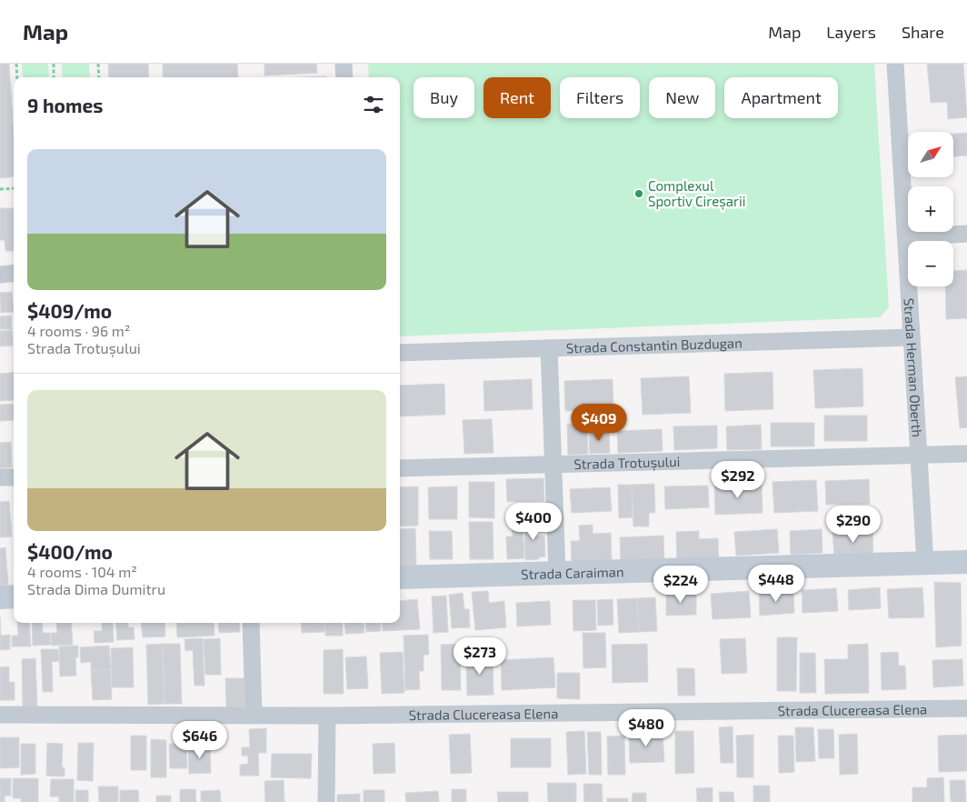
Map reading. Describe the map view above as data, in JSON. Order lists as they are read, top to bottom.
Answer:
{
  "streets": {
    "street": [
      "Strada Constantin Buzdugan",
      "Strada Herman Oberth",
      "Strada Trotușului",
      "Strada Caraiman",
      "Strada Clucereasa Elena"
    ]
  },
  "crossings": [
    ["Strada Constantin Buzdugan", "Strada Herman Oberth"],
    ["Strada Herman Oberth", "Strada Trotușului"],
    ["Strada Herman Oberth", "Strada Caraiman"]
  ],
  "places": ["Complexul Sportiv Cireșarii"],
  "north": "top right",
  "page": {
    "header": "Map",
    "nav": ["Map", "Layers", "Share"],
    "chip": [
      "Buy",
      "Rent",
      "Filters",
      "New",
      "Apartment"
    ],
    "heading": "9 homes",
    "map_buttons": ["+", "−"],
    "list": [
      {
        "name": "$409/mo",
        "note": "4 rooms · 96 m² · Strada Trotușului"
      },
      {
        "name": "$400/mo",
        "note": "4 rooms · 104 m² · Strada Dima Dumitru"
      }
    ],
    "price": [
      "$409",
      "$292",
      "$400",
      "$290",
      "$448",
      "$224",
      "$273",
      "$480",
      "$646"
    ]
  }
}
